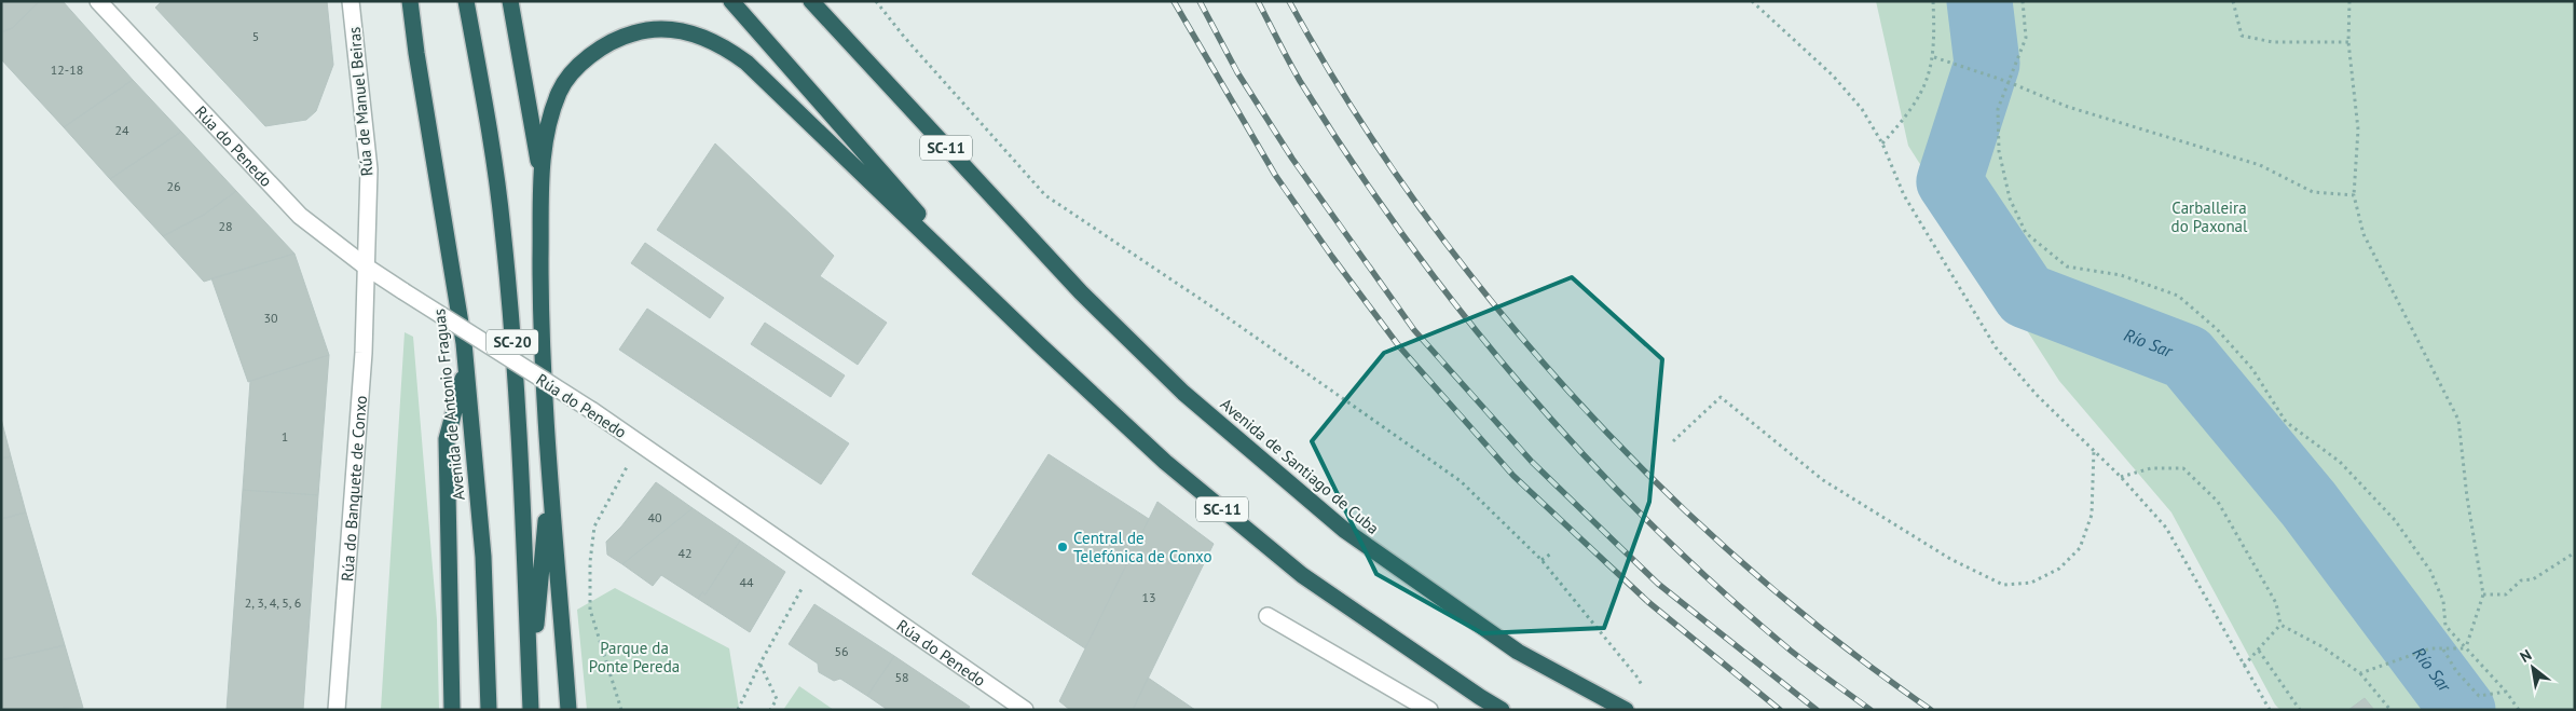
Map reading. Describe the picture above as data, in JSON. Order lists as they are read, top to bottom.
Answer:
{
  "streets": {
    "highway": [
      "SC-11",
      "SC-20",
      "Avenida de Antonio Fraguas",
      "Avenida de Santiago de Cuba"
    ],
    "street": ["Rúa de Manuel Beiras", "Rúa do Penedo", "Rúa do Banquete de Conxo"]
  },
  "crossings": [
    ["Rúa de Manuel Beiras", "Rúa do Penedo"],
    ["Rúa de Manuel Beiras", "Rúa do Banquete de Conxo"],
    ["Rúa do Penedo", "Rúa do Banquete de Conxo"]
  ],
  "water": ["Río Sar"],
  "parks": ["Carballeira do Paxonal", "Parque da Ponte Pereda"],
  "places": ["Central de Telefónica de Conxo"],
  "house_numbers": [
    "5",
    "12-18",
    "24",
    "26",
    "28",
    "30",
    "1",
    "40",
    "42",
    "44",
    "13",
    "2, 3, 4, 5, 6",
    "56",
    "58"
  ],
  "north": "top left"
}
